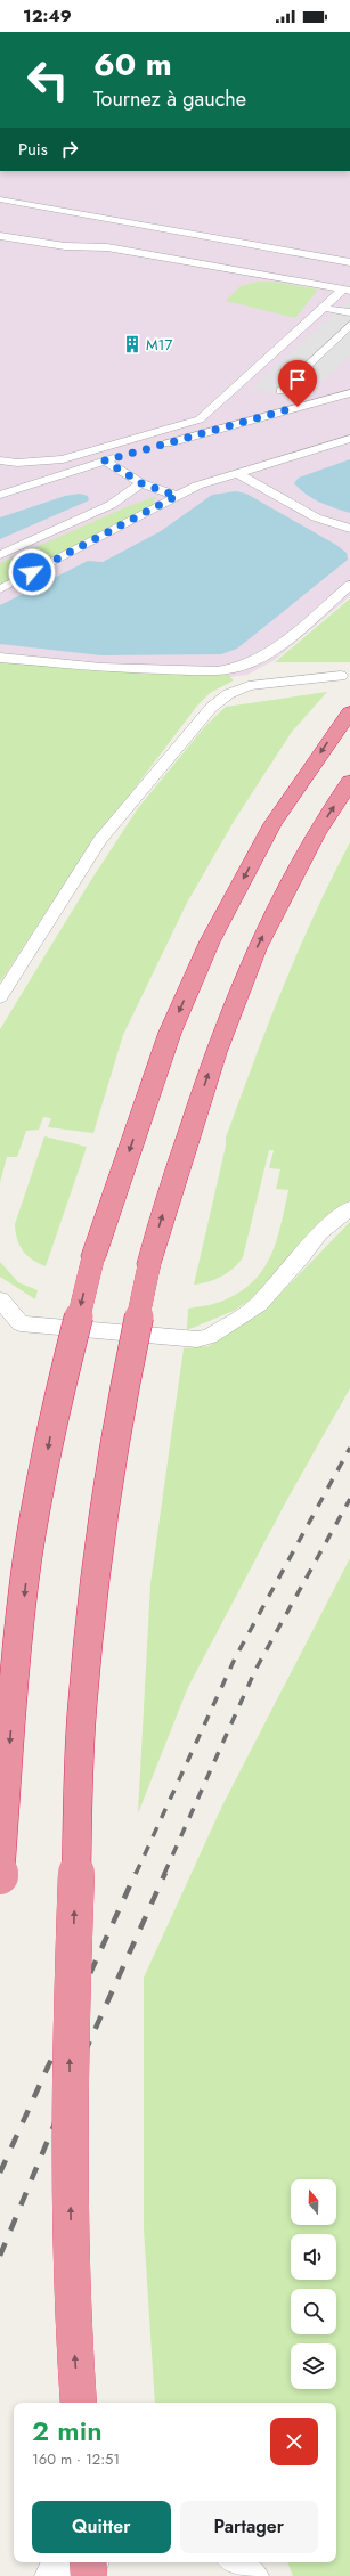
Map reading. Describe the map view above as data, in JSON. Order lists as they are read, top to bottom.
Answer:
{
  "places": {
    "building": ["M17"]
  },
  "north": "top",
  "page": {
    "status": "12:49",
    "turn": ["60 m", "Tournez à gauche"],
    "then": "Puis",
    "heading": ["2 min", "160 m · 12:51"],
    "buttons": ["Quitter", "Partager"]
  }
}
